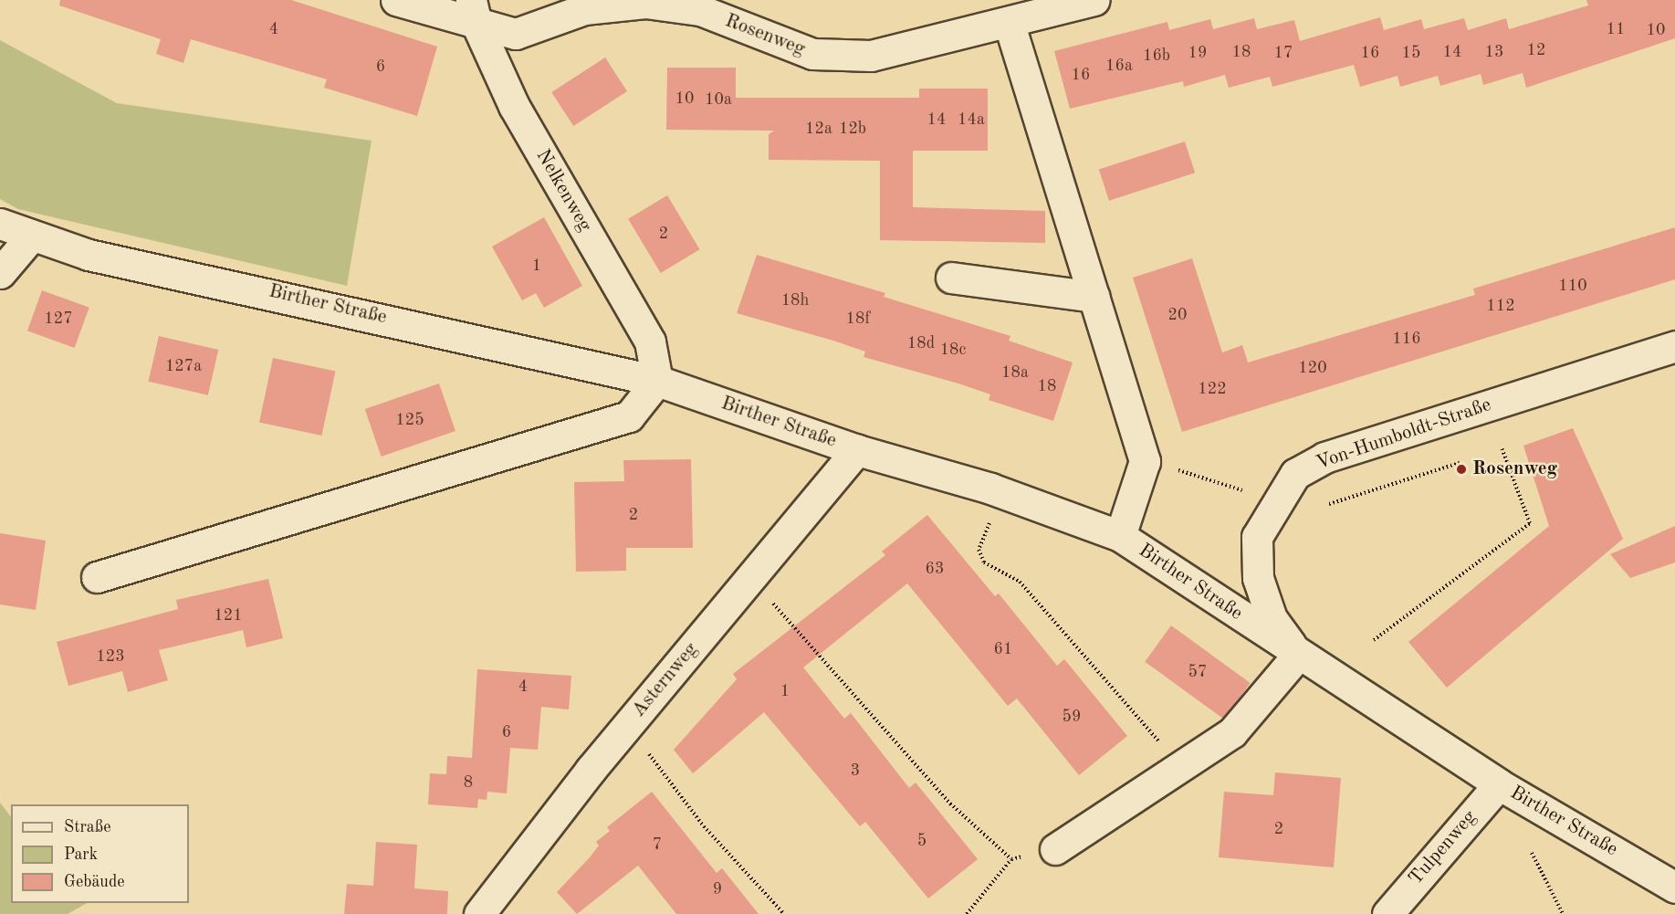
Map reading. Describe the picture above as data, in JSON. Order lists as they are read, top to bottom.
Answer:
{
  "streets": {
    "street": [
      "Rosenweg",
      "Nelkenweg",
      "Birther Straße",
      "Von-Humboldt-Straße",
      "Asternweg",
      "Tulpenweg"
    ]
  },
  "crossings": [
    ["Rosenweg", "Nelkenweg"],
    ["Nelkenweg", "Birther Straße"],
    ["Birther Straße", "Von-Humboldt-Straße"],
    ["Birther Straße", "Asternweg"],
    ["Birther Straße", "Tulpenweg"]
  ],
  "places": ["Rosenweg"],
  "house_numbers": [
    "4",
    "11",
    "10",
    "12",
    "18",
    "14",
    "13",
    "19",
    "17",
    "16",
    "15",
    "16b",
    "16a",
    "6",
    "16",
    "10",
    "10a",
    "14",
    "14a",
    "12a",
    "12b",
    "2",
    "1",
    "110",
    "18h",
    "112",
    "20",
    "127",
    "18f",
    "116",
    "18d",
    "18c",
    "127a",
    "120",
    "18a",
    "18",
    "122",
    "125",
    "2",
    "63",
    "121",
    "61",
    "123",
    "57",
    "4",
    "1",
    "59",
    "6",
    "3",
    "8",
    "2",
    "5",
    "7",
    "9"
  ],
  "legend": ["Straße", "Park", "Gebäude"]
}
